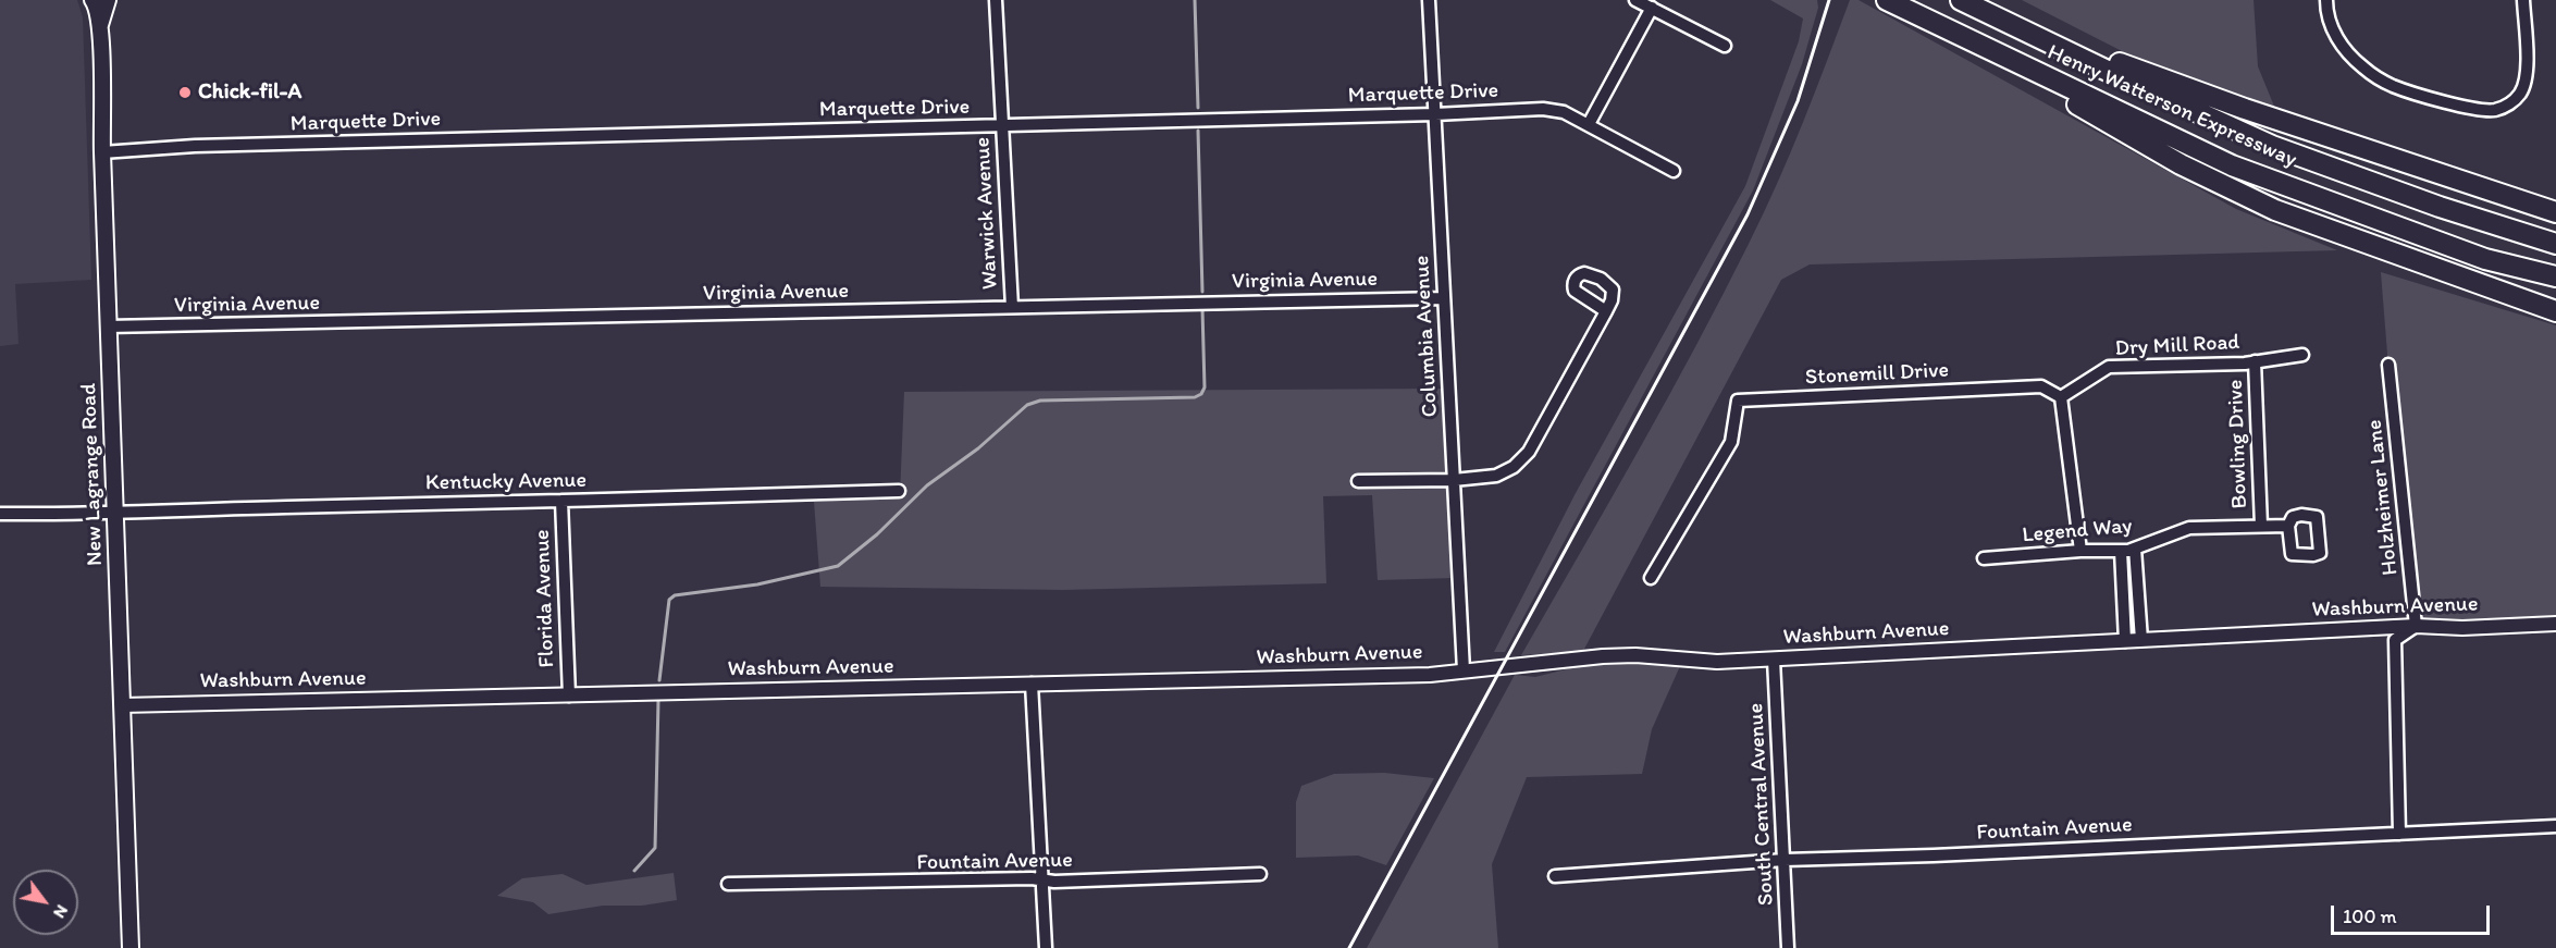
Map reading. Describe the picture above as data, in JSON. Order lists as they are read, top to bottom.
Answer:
{
  "streets": {
    "highway": ["Henry Watterson Expressway"],
    "main road": ["New Lagrange Road"],
    "street": [
      "Marquette Drive",
      "Warwick Avenue",
      "Virginia Avenue",
      "Columbia Avenue",
      "Dry Mill Road",
      "Stonemill Drive",
      "Bowling Drive",
      "Kentucky Avenue",
      "Holzheimer Lane",
      "Legend Way",
      "Florida Avenue",
      "Washburn Avenue",
      "South Central Avenue",
      "Fountain Avenue"
    ]
  },
  "crossings": [
    ["Marquette Drive", "Warwick Avenue"],
    ["Marquette Drive", "Columbia Avenue"],
    ["Marquette Drive", "New Lagrange Road"],
    ["Warwick Avenue", "Virginia Avenue"],
    ["Virginia Avenue", "Columbia Avenue"],
    ["Virginia Avenue", "New Lagrange Road"],
    ["Columbia Avenue", "Washburn Avenue"],
    ["Dry Mill Road", "Stonemill Drive"],
    ["Dry Mill Road", "Bowling Drive"],
    ["Bowling Drive", "Legend Way"],
    ["New Lagrange Road", "Kentucky Avenue"],
    ["New Lagrange Road", "Washburn Avenue"],
    ["Kentucky Avenue", "Florida Avenue"],
    ["Holzheimer Lane", "Washburn Avenue"],
    ["Florida Avenue", "Washburn Avenue"],
    ["Washburn Avenue", "South Central Avenue"],
    ["South Central Avenue", "Fountain Avenue"]
  ],
  "places": ["Chick-fil-A"],
  "scale_bar": "100 m",
  "north": "bottom right"
}
